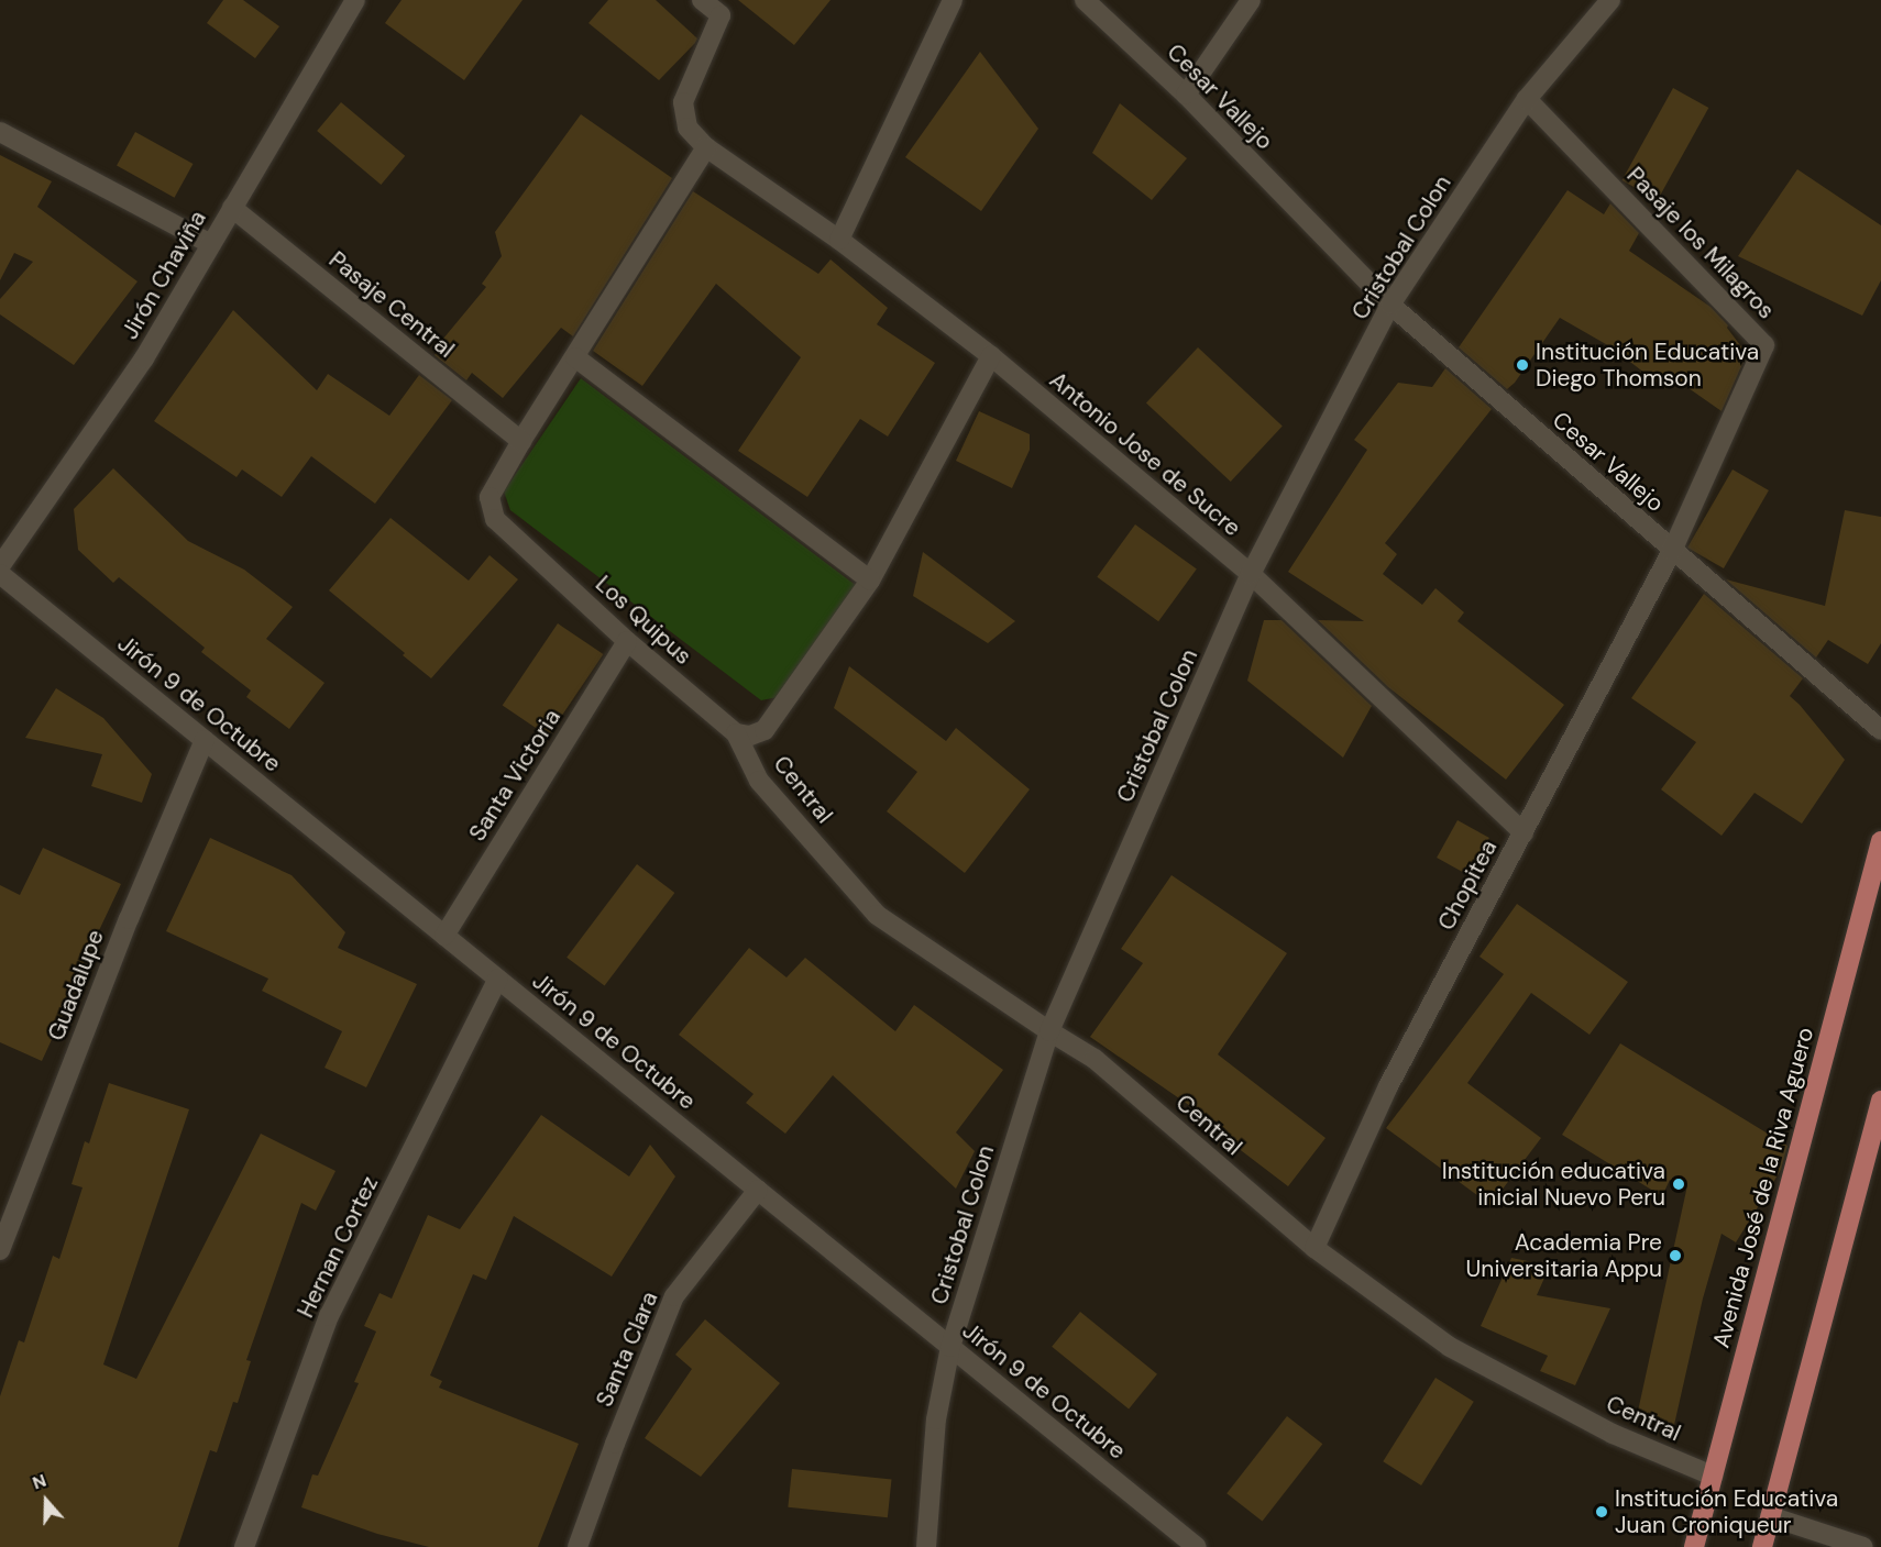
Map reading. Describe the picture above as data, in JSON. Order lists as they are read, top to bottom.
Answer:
{
  "streets": {
    "main road": ["Avenida José de la Riva Aguero"],
    "street": [
      "Cesar Vallejo",
      "Pasaje los Milagros",
      "Cristobal Colon",
      "Jirón Chaviña",
      "Pasaje Central",
      "Antonio Jose de Sucre",
      "Los Quipus",
      "Jirón 9 de Octubre",
      "Santa Victoria",
      "Central",
      "Chopitea",
      "Guadalupe",
      "Hernan Cortez",
      "Santa Clara"
    ]
  },
  "crossings": [
    ["Cesar Vallejo", "Pasaje los Milagros"],
    ["Cesar Vallejo", "Cristobal Colon"],
    ["Cesar Vallejo", "Chopitea"],
    ["Pasaje los Milagros", "Cristobal Colon"],
    ["Pasaje los Milagros", "Chopitea"],
    ["Cristobal Colon", "Antonio Jose de Sucre"],
    ["Cristobal Colon", "Jirón 9 de Octubre"],
    ["Cristobal Colon", "Central"],
    ["Jirón Chaviña", "Pasaje Central"],
    ["Pasaje Central", "Los Quipus"],
    ["Antonio Jose de Sucre", "Los Quipus"],
    ["Antonio Jose de Sucre", "Chopitea"],
    ["Los Quipus", "Santa Victoria"],
    ["Los Quipus", "Central"],
    ["Jirón 9 de Octubre", "Santa Victoria"],
    ["Jirón 9 de Octubre", "Guadalupe"],
    ["Jirón 9 de Octubre", "Hernan Cortez"],
    ["Jirón 9 de Octubre", "Santa Clara"],
    ["Central", "Chopitea"],
    ["Central", "Avenida José de la Riva Aguero"]
  ],
  "places": [
    "Institución Educativa Diego Thomson",
    "Institución educativa inicial Nuevo Peru",
    "Academia Pre Universitaria Appu",
    "Institución Educativa Juan Croniqueur"
  ],
  "north": "top"
}
